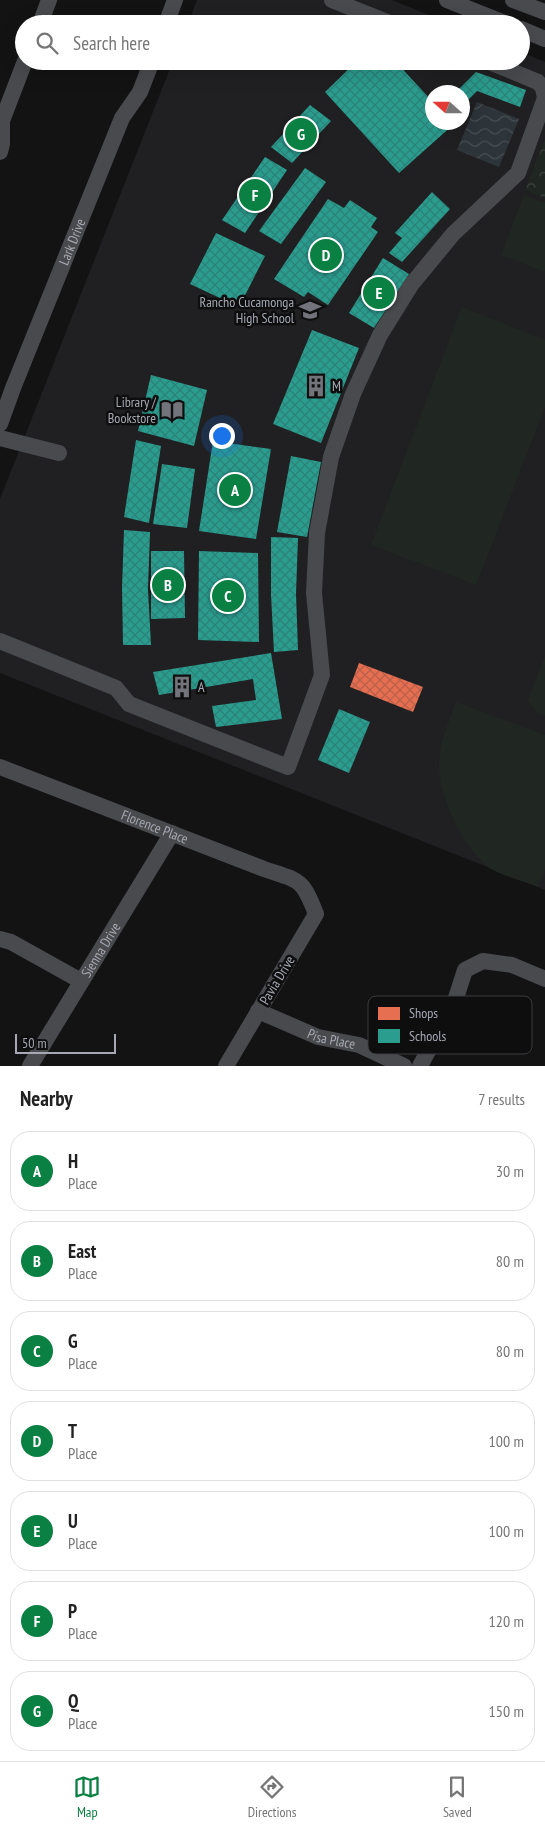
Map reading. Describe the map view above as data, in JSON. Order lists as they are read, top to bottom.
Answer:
{
  "streets": {
    "street": [
      "Lark Drive",
      "Florence Place",
      "Sienna Drive",
      "Pavia Drive",
      "Pisa Place"
    ]
  },
  "crossings": [
    ["Florence Place", "Sienna Drive"],
    ["Florence Place", "Pavia Drive"],
    ["Pavia Drive", "Pisa Place"]
  ],
  "places": {
    "school or university": ["Rancho Cucamonga High School"],
    "building": ["M", "A"],
    "library": ["Library / Bookstore"]
  },
  "legend": ["Shops", "Schools"],
  "scale_bar": "50 m",
  "north": "left",
  "page": {
    "search": "Search here",
    "pins": [
      "G",
      "F",
      "D",
      "E",
      "A",
      "B",
      "C"
    ],
    "scale": "50 m",
    "heading": ["Nearby", "7 results"],
    "list": [
      {
        "mark": "A",
        "name": "H",
        "note": "Place",
        "value": "30 m"
      },
      {
        "mark": "B",
        "name": "East",
        "note": "Place",
        "value": "80 m"
      },
      {
        "mark": "C",
        "name": "G",
        "note": "Place",
        "value": "80 m"
      },
      {
        "mark": "D",
        "name": "T",
        "note": "Place",
        "value": "100 m"
      },
      {
        "mark": "E",
        "name": "U",
        "note": "Place",
        "value": "100 m"
      },
      {
        "mark": "F",
        "name": "P",
        "note": "Place",
        "value": "120 m"
      },
      {
        "mark": "G",
        "name": "Q",
        "note": "Place",
        "value": "150 m"
      }
    ],
    "nav": ["Map", "Directions", "Saved"]
  }
}
